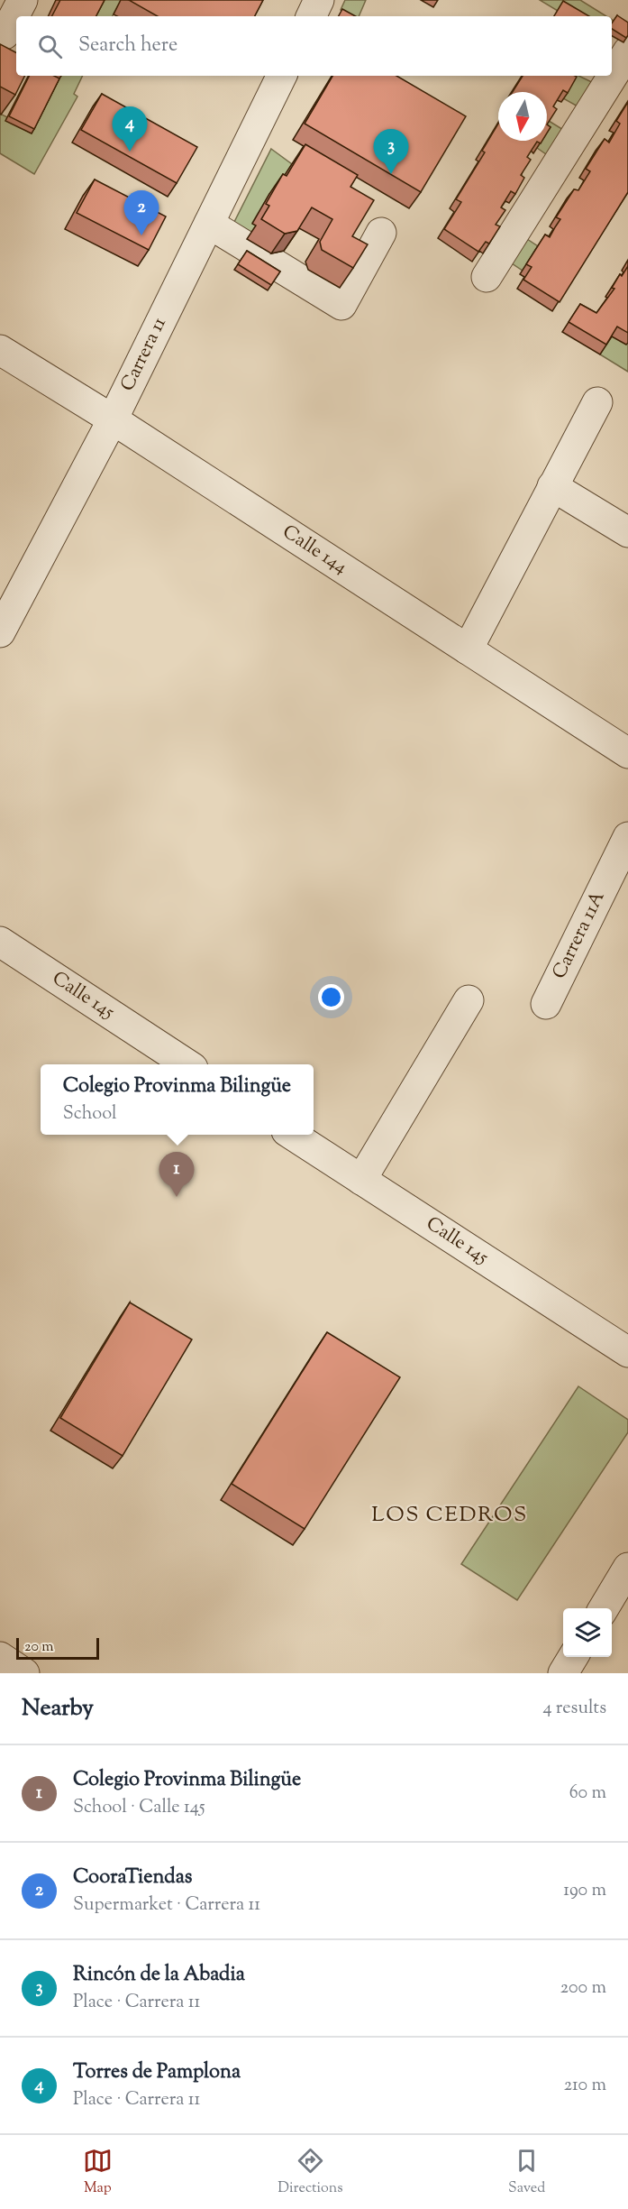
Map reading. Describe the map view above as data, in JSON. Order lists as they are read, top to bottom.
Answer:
{
  "streets": {
    "street": [
      "Carrera 11",
      "Calle 144",
      "Carrera 11A",
      "Calle 145"
    ]
  },
  "crossings": [
    ["Carrera 11", "Calle 144"]
  ],
  "districts": ["LOS CEDROS"],
  "scale_bar": "20 m",
  "north": "bottom",
  "page": {
    "search": "Search here",
    "pins": [
      "4",
      "3",
      "2",
      "1"
    ],
    "popup": ["Colegio Provinma Bilingüe", "School"],
    "scale": "20 m",
    "heading": ["Nearby", "4 results"],
    "list": [
      {
        "mark": "1",
        "name": "Colegio Provinma Bilingüe",
        "note": "School · Calle 145",
        "value": "60 m"
      },
      {
        "mark": "2",
        "name": "CooraTiendas",
        "note": "Supermarket · Carrera 11",
        "value": "190 m"
      },
      {
        "mark": "3",
        "name": "Rincón de la Abadia",
        "note": "Place · Carrera 11",
        "value": "200 m"
      },
      {
        "mark": "4",
        "name": "Torres de Pamplona",
        "note": "Place · Carrera 11",
        "value": "210 m"
      }
    ],
    "nav": ["Map", "Directions", "Saved"]
  }
}
